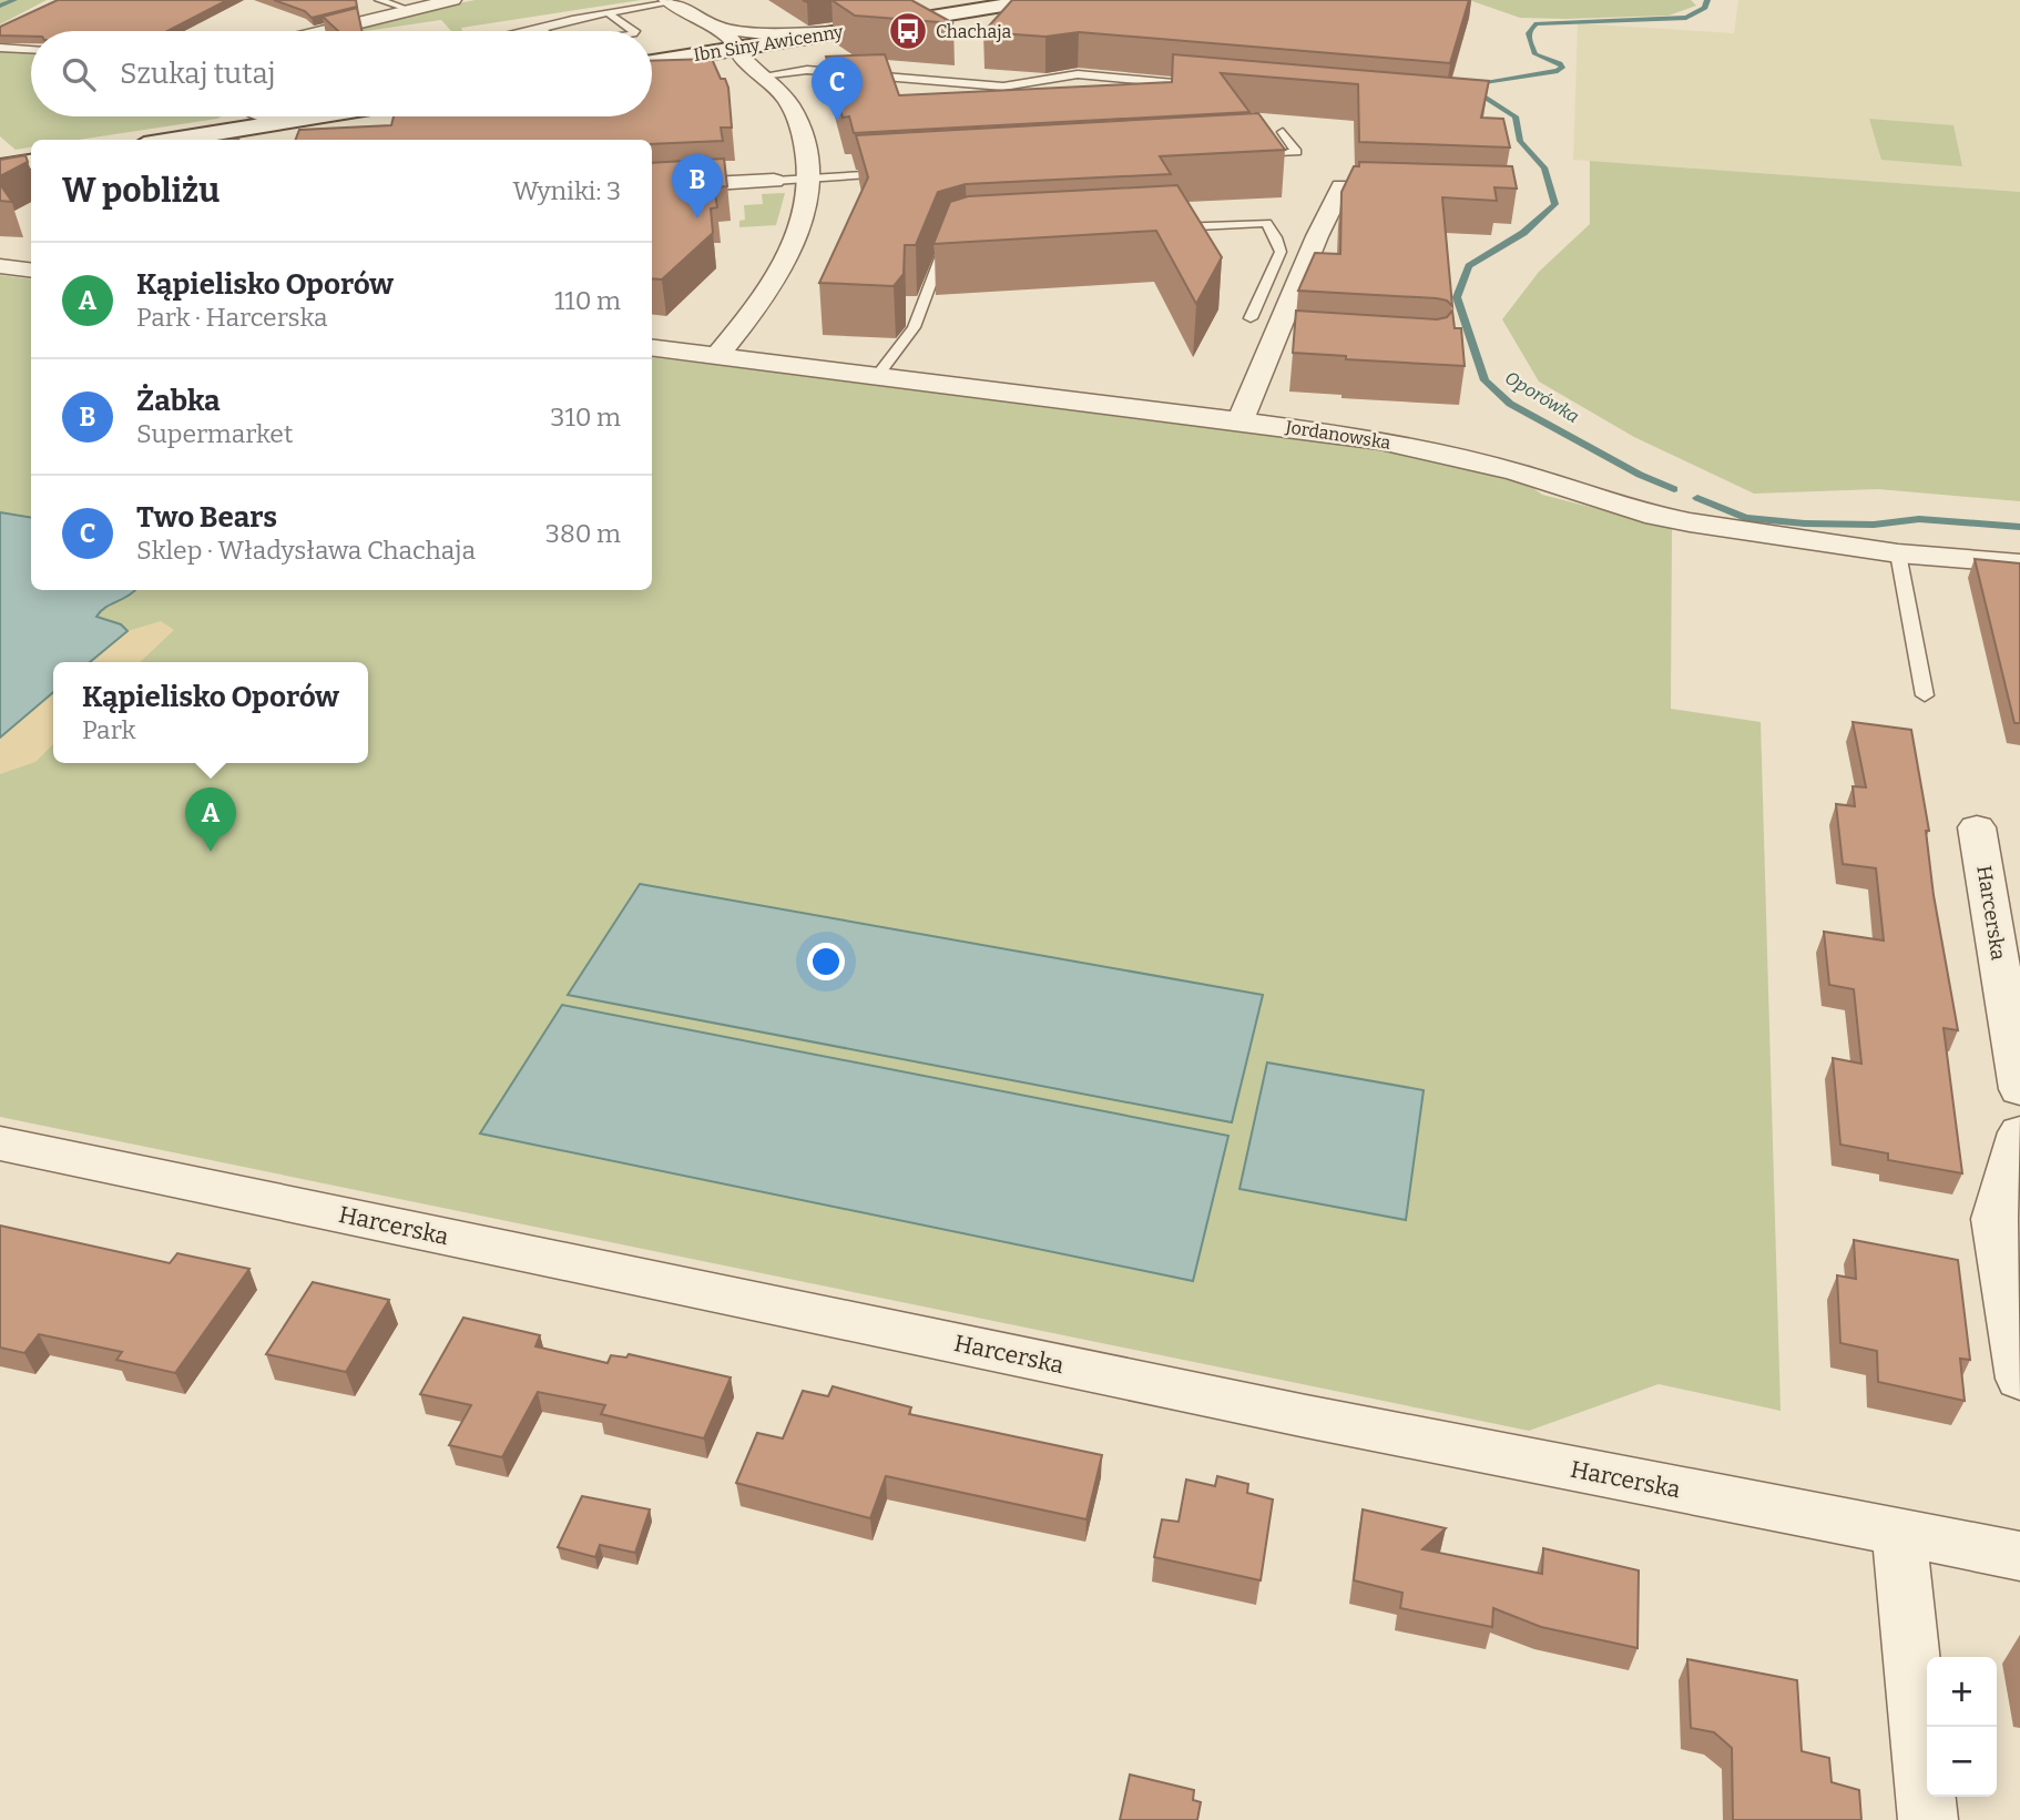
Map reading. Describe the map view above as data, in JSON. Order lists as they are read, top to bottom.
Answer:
{
  "streets": {
    "street": ["Ibn Siny Awicenny", "Jordanowska", "Harcerska"]
  },
  "water": ["Oporówka"],
  "places": {
    "bus stop": ["Chachaja"]
  },
  "page": {
    "search": "Szukaj tutaj",
    "pins": ["C", "B", "A"],
    "heading": ["W pobliżu", "Wyniki: 3"],
    "list": [
      {
        "mark": "A",
        "name": "Kąpielisko Oporów",
        "note": "Park · Harcerska",
        "value": "110 m"
      },
      {
        "mark": "B",
        "name": "Żabka",
        "note": "Supermarket",
        "value": "310 m"
      },
      {
        "mark": "C",
        "name": "Two Bears",
        "note": "Sklep · Władysława Chachaja",
        "value": "380 m"
      }
    ],
    "popup": ["Kąpielisko Oporów", "Park"],
    "map_buttons": ["+", "−"]
  }
}
